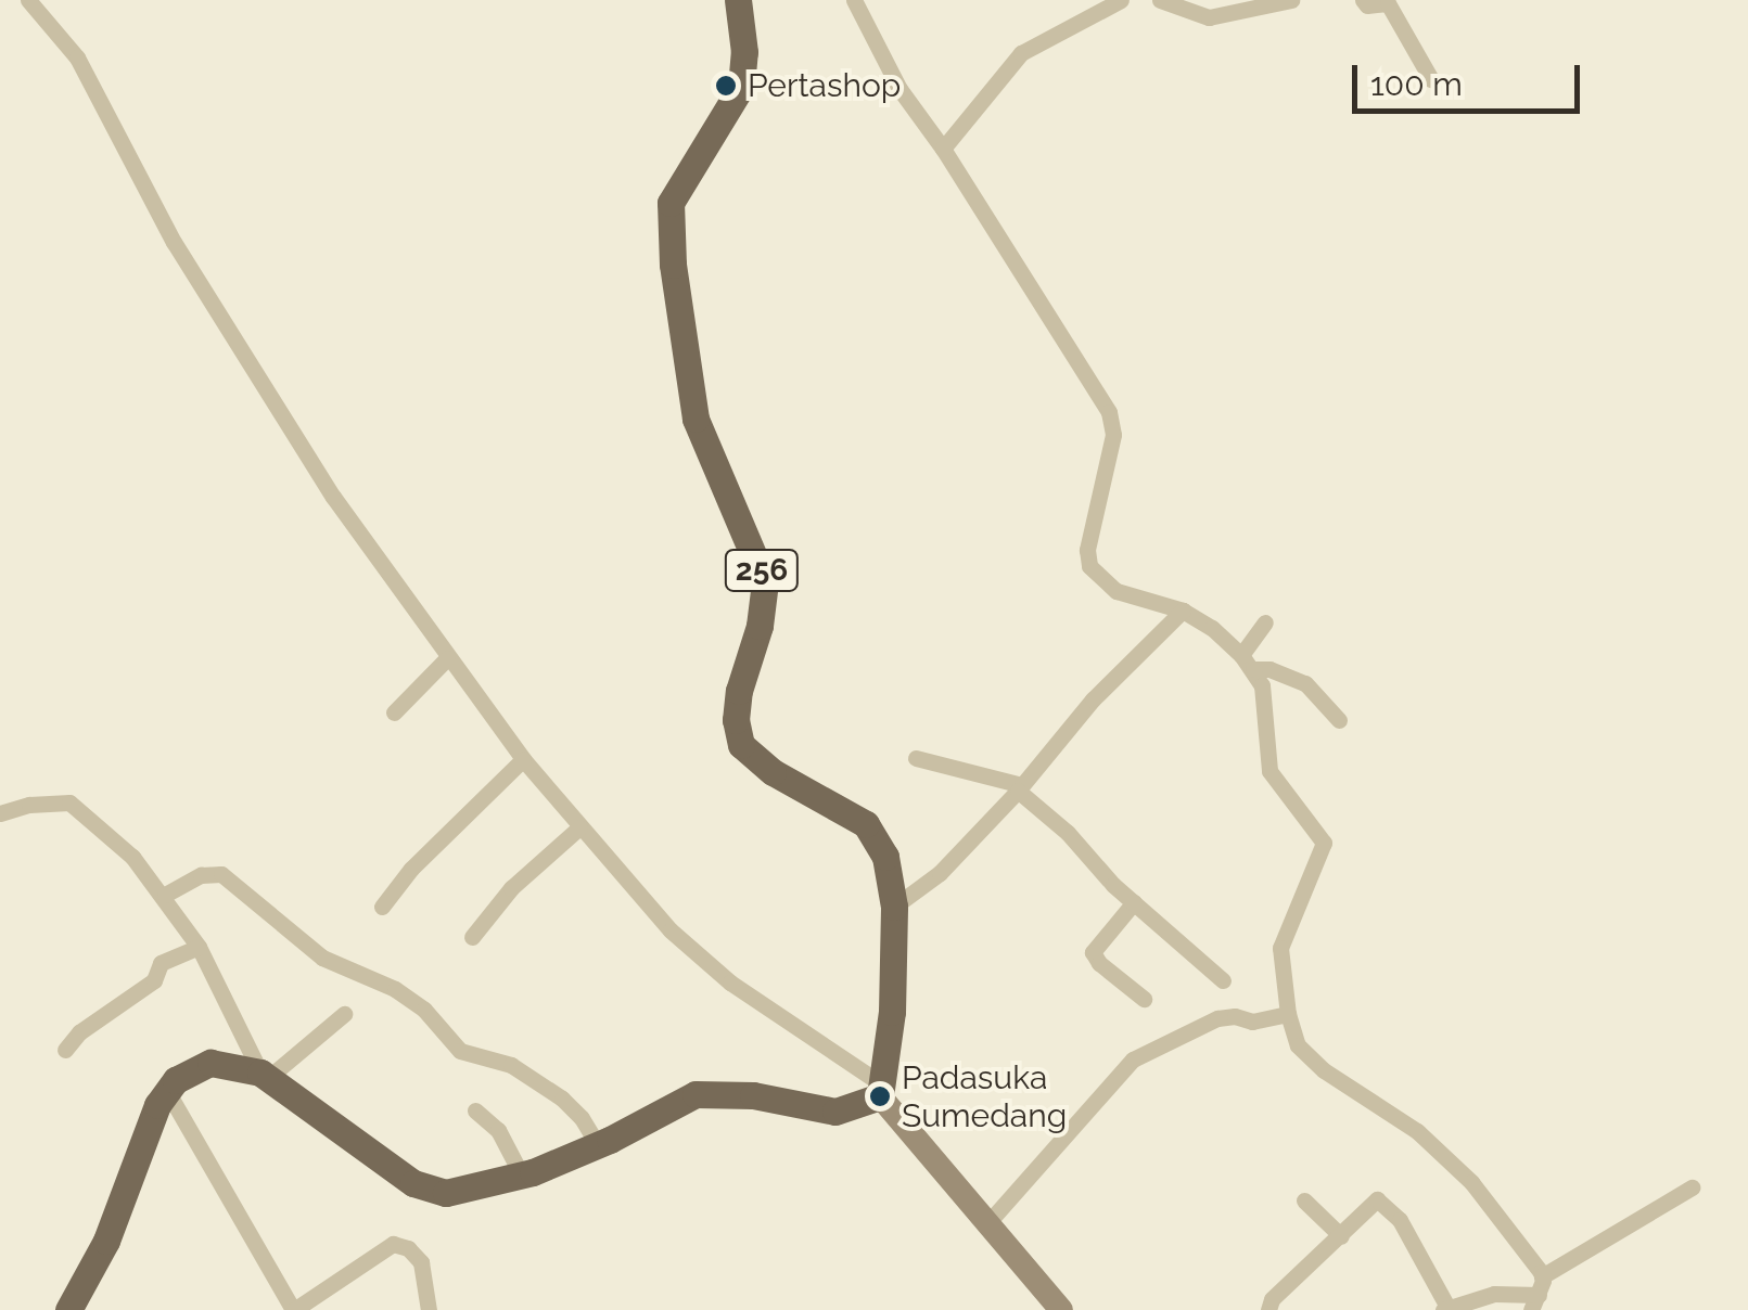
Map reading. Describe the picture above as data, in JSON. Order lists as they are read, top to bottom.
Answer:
{
  "streets": {
    "main road": ["256"]
  },
  "places": ["Pertashop", "Padasuka Sumedang"],
  "scale_bar": "100 m"
}
